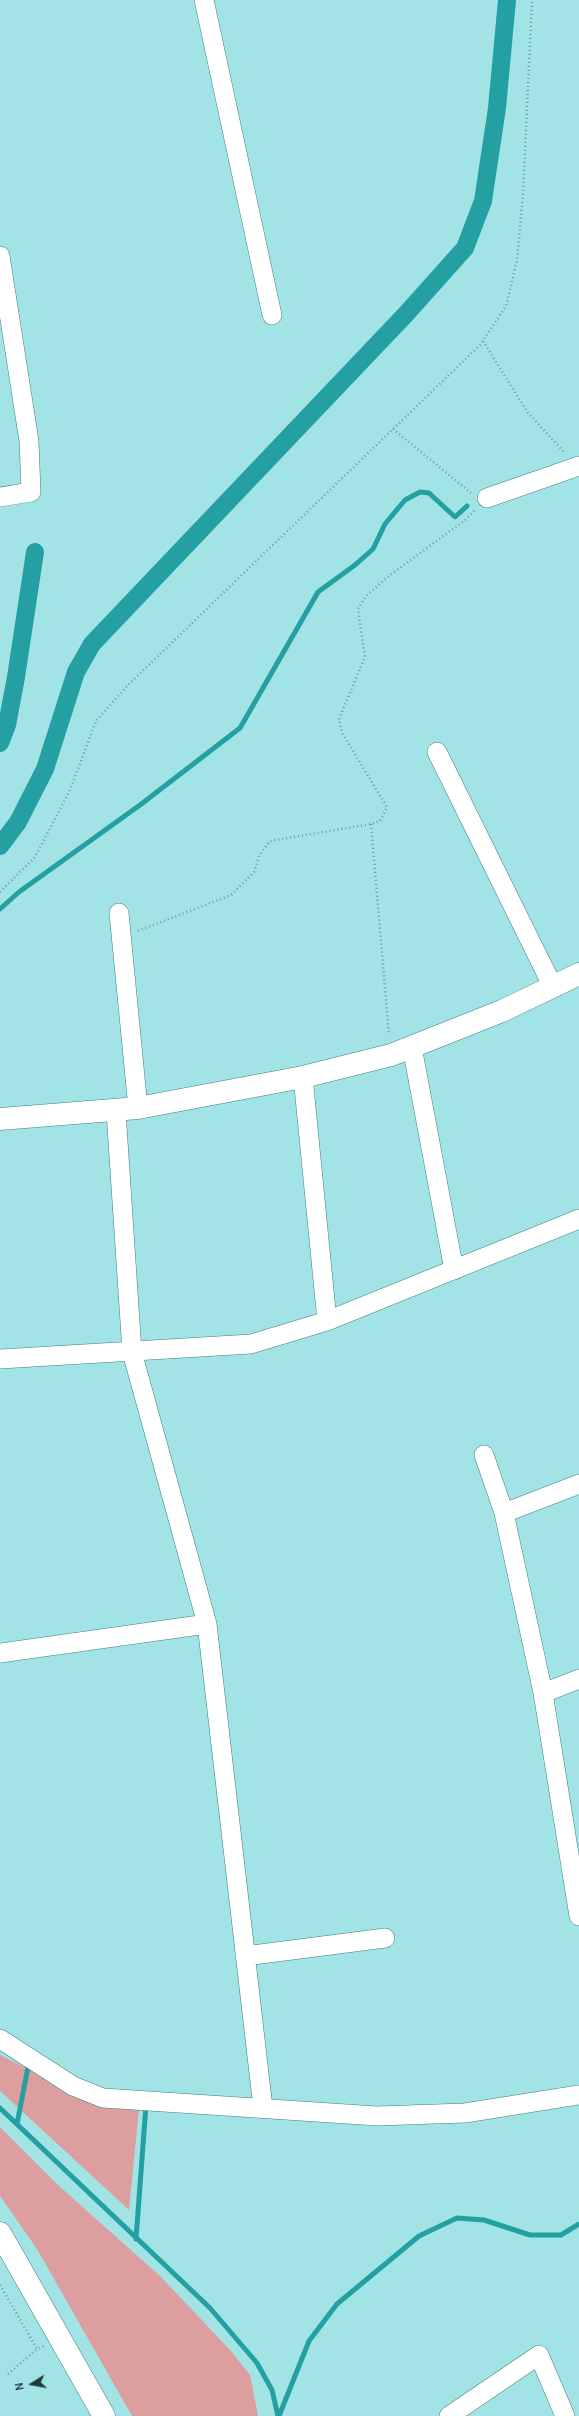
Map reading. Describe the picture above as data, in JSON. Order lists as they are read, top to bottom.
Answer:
{
  "north": "left"
}
